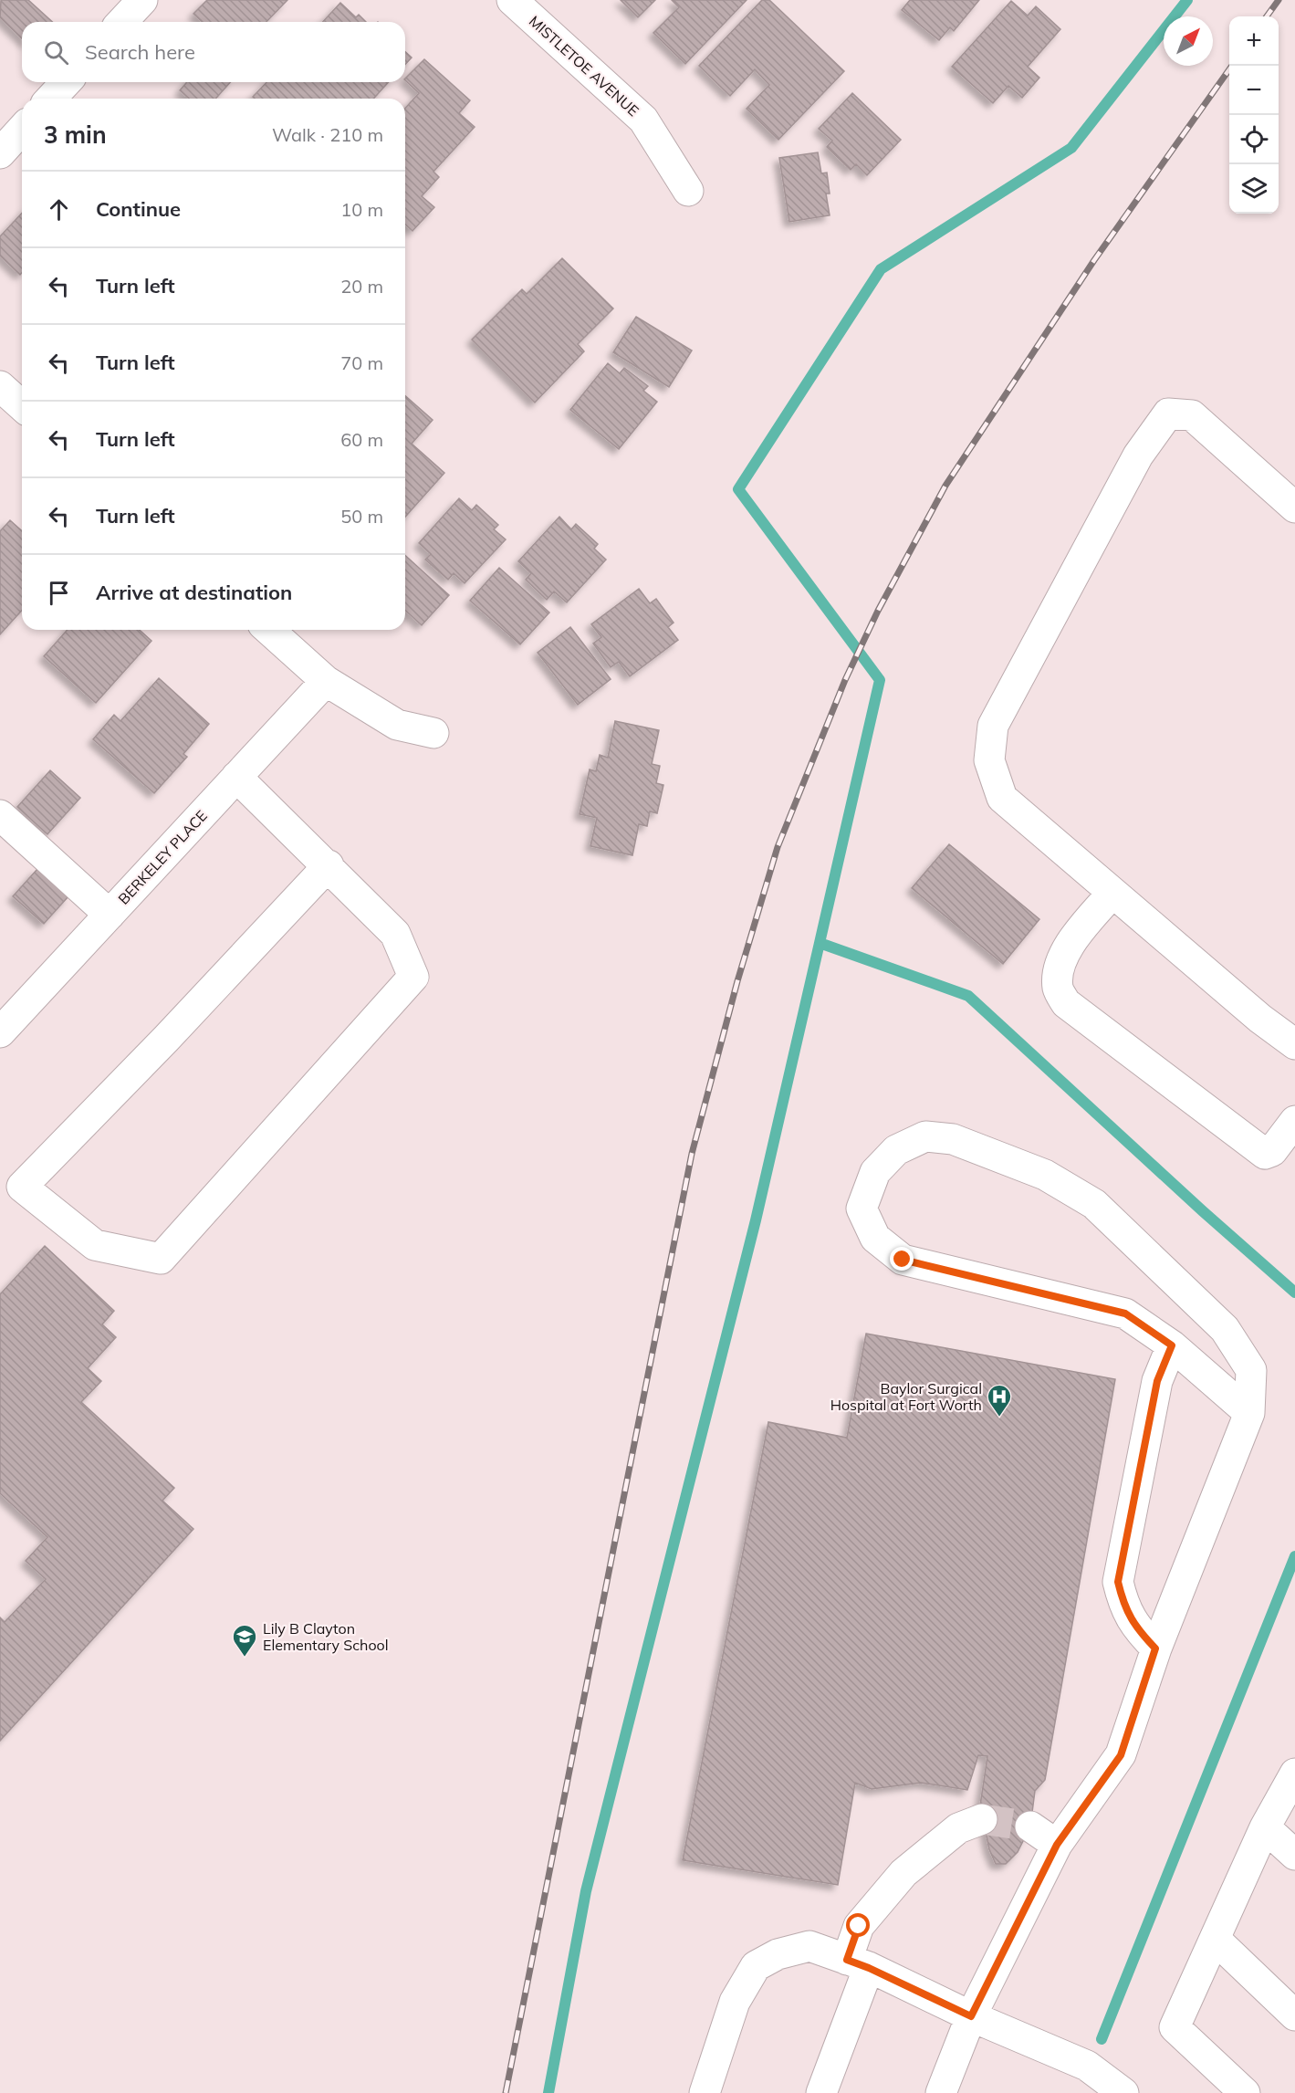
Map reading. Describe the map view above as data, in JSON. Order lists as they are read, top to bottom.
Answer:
{
  "streets": {
    "street": ["MISTLETOE AVENUE", "BERKELEY PLACE"]
  },
  "places": {
    "hospital": ["Baylor Surgical Hospital at Fort Worth"],
    "school or university": ["Lily B Clayton Elementary School"]
  },
  "north": "top right",
  "page": {
    "map_buttons": ["+", "−"],
    "search": "Search here",
    "heading": ["3 min", "Walk · 210 m"],
    "list": [
      ["Continue", "10 m"],
      ["Turn left", "20 m"],
      ["Turn left", "70 m"],
      ["Turn left", "60 m"],
      ["Turn left", "50 m"],
      "Arrive at destination"
    ]
  }
}
